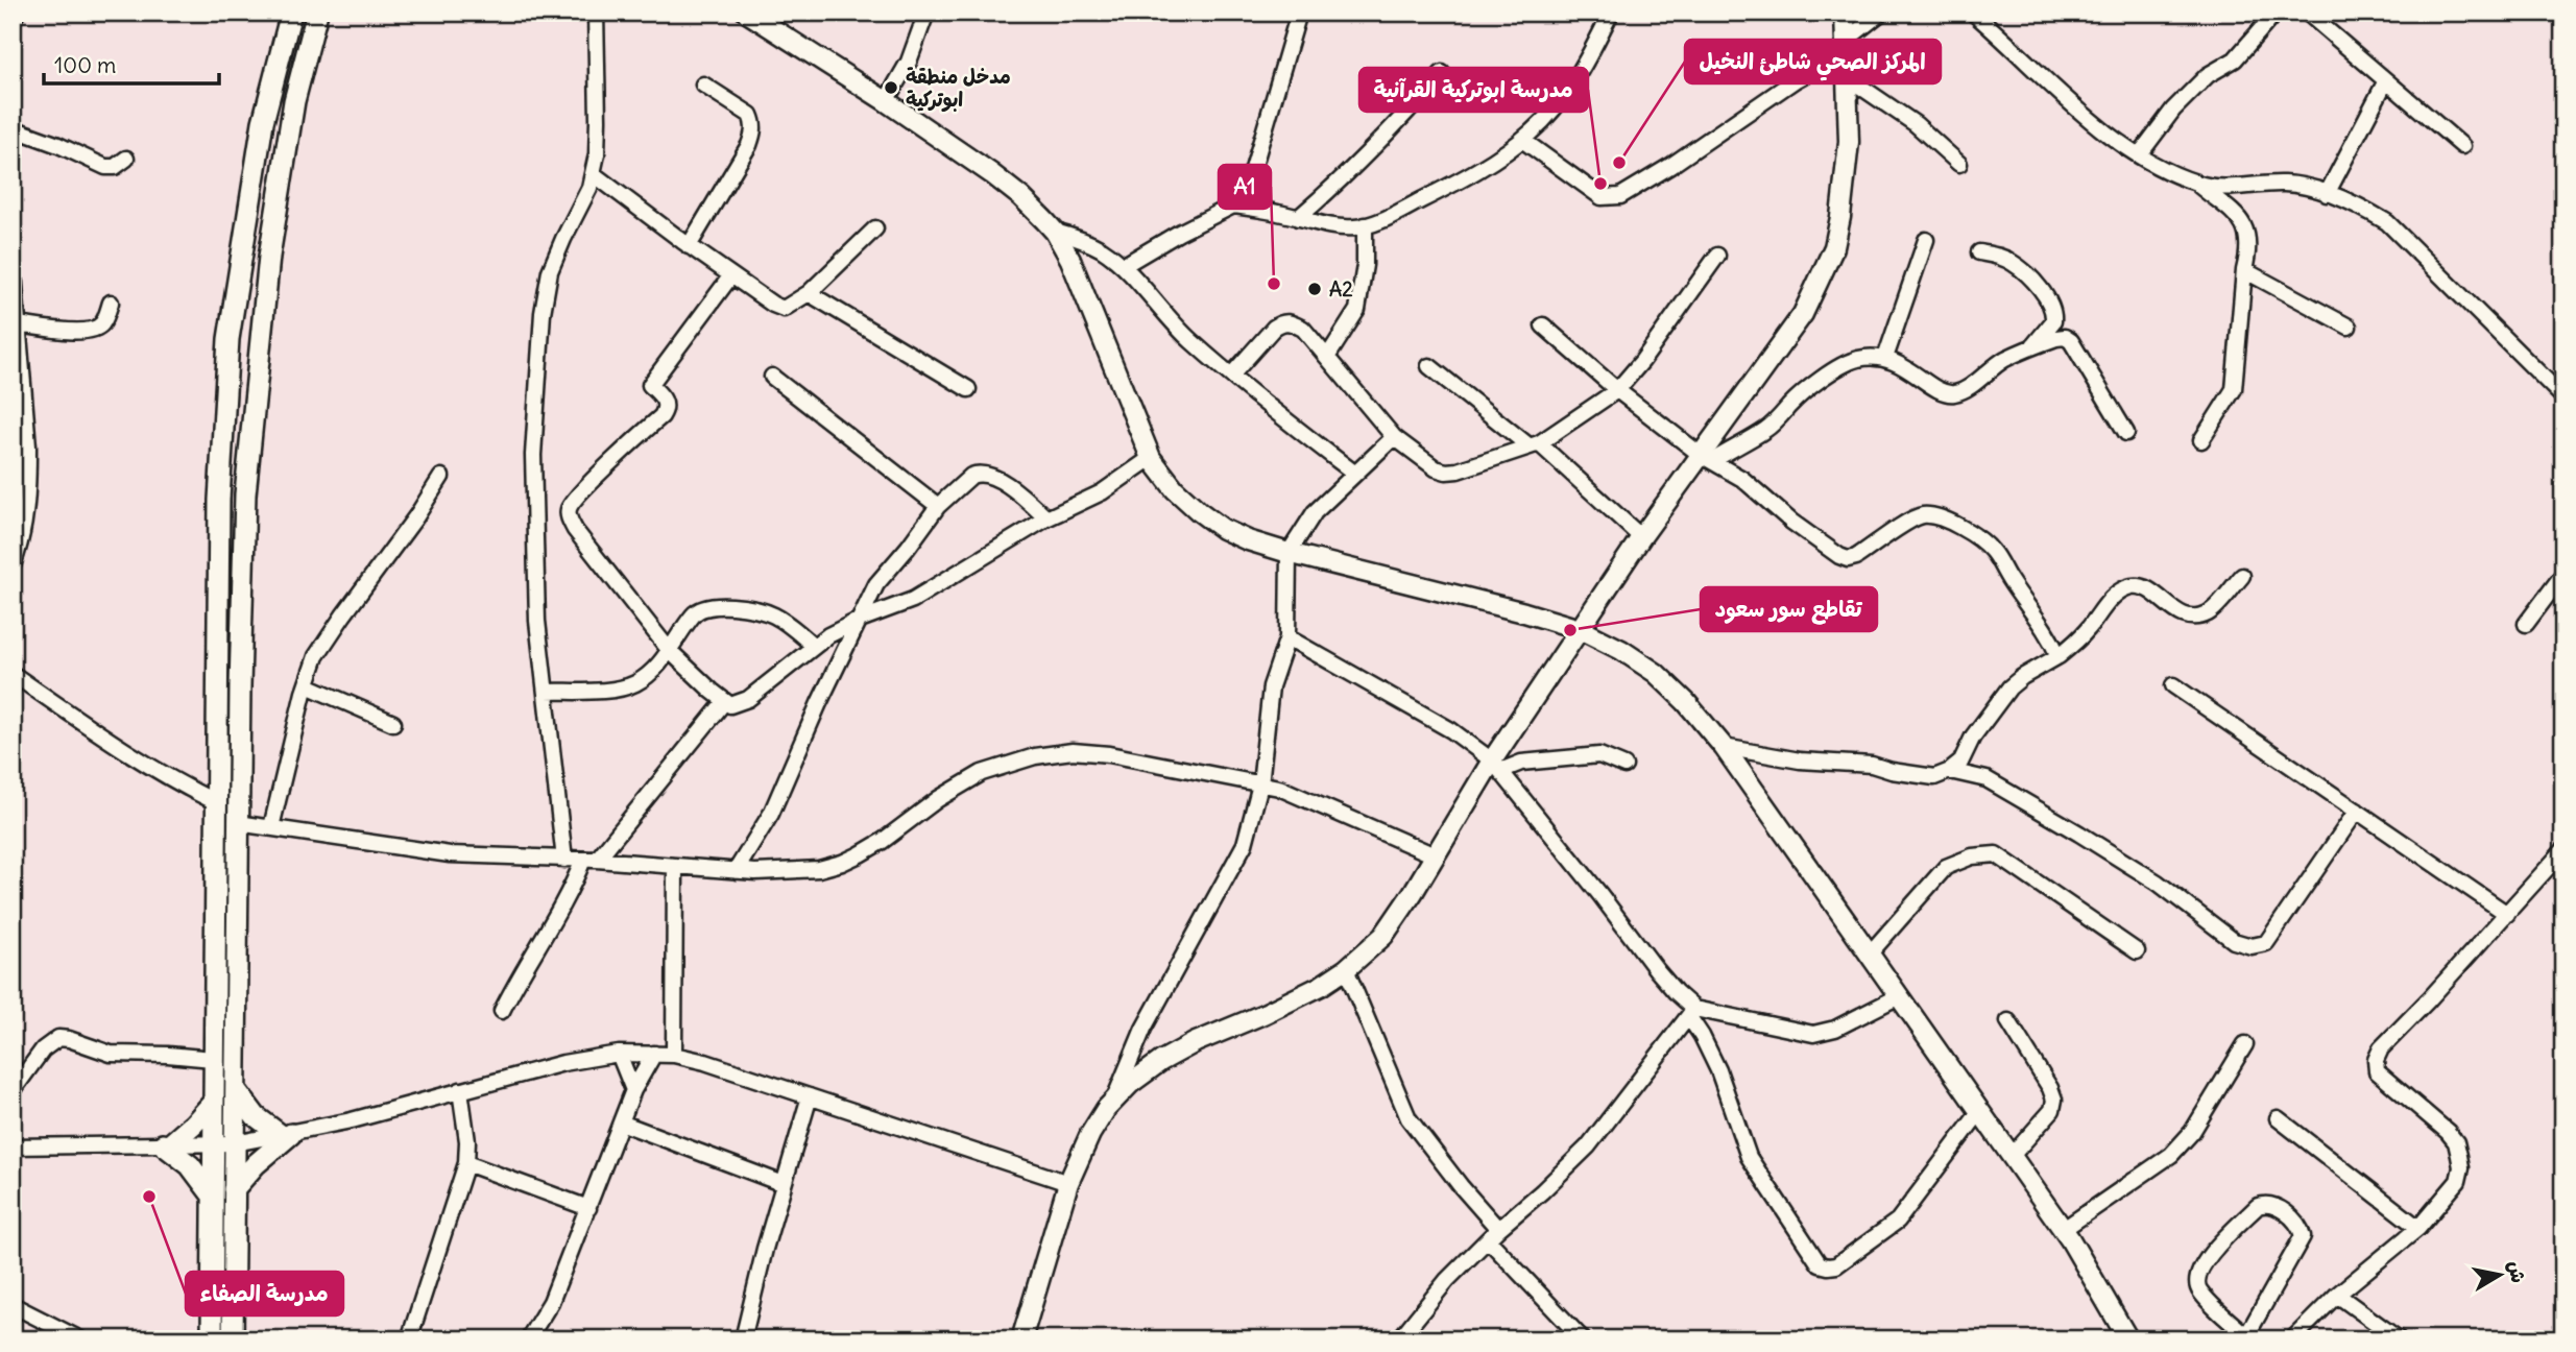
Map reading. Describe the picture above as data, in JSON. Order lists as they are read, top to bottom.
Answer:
{
  "places": [
    "مدخل منطقة ابوتركية",
    "المركز الصحي شاطئ النخيل",
    "مدرسة ابوتركية القرآنية",
    "A1",
    "A2",
    "تقاطع سور سعود",
    "مدرسة الصفاء"
  ],
  "scale_bar": "100 m",
  "north": "right"
}
